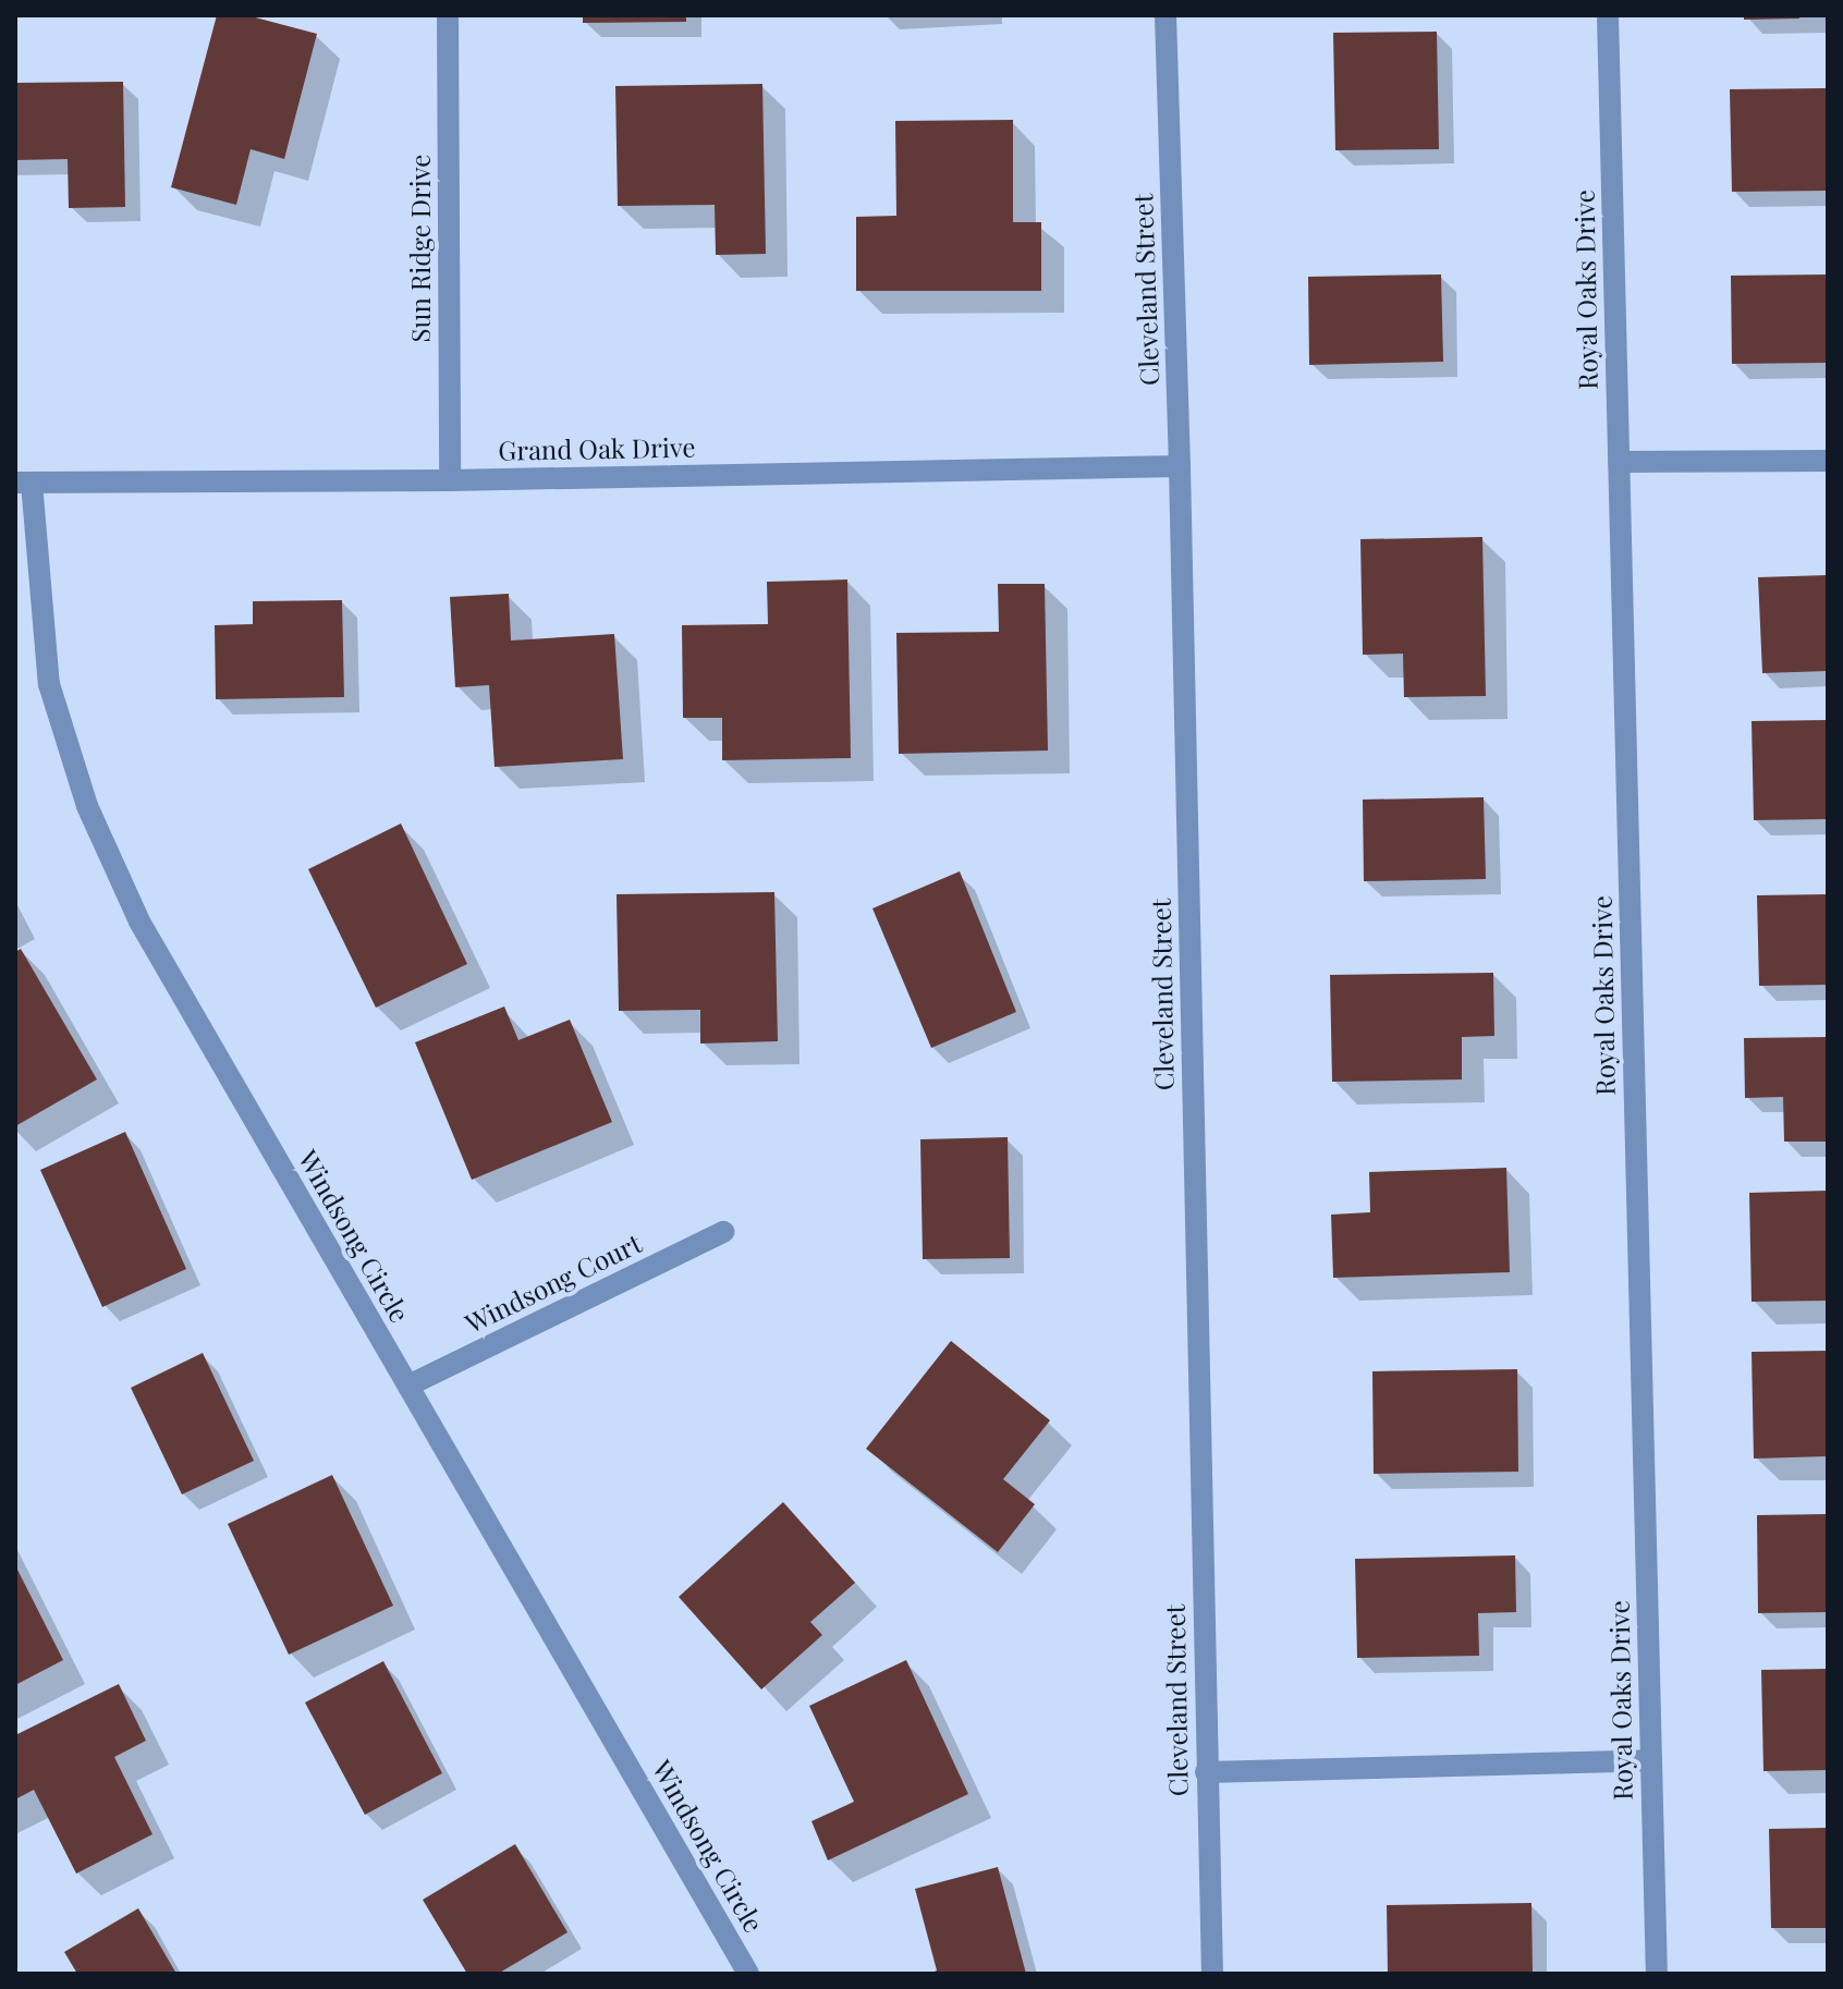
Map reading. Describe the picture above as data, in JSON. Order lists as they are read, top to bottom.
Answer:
{
  "streets": {
    "street": [
      "Sun Ridge Drive",
      "Cleveland Street",
      "Royal Oaks Drive",
      "Grand Oak Drive",
      "Windsong Circle",
      "Windsong Court"
    ]
  },
  "crossings": [
    ["Sun Ridge Drive", "Grand Oak Drive"],
    ["Cleveland Street", "Grand Oak Drive"],
    ["Grand Oak Drive", "Windsong Circle"],
    ["Windsong Circle", "Windsong Court"]
  ]
}
